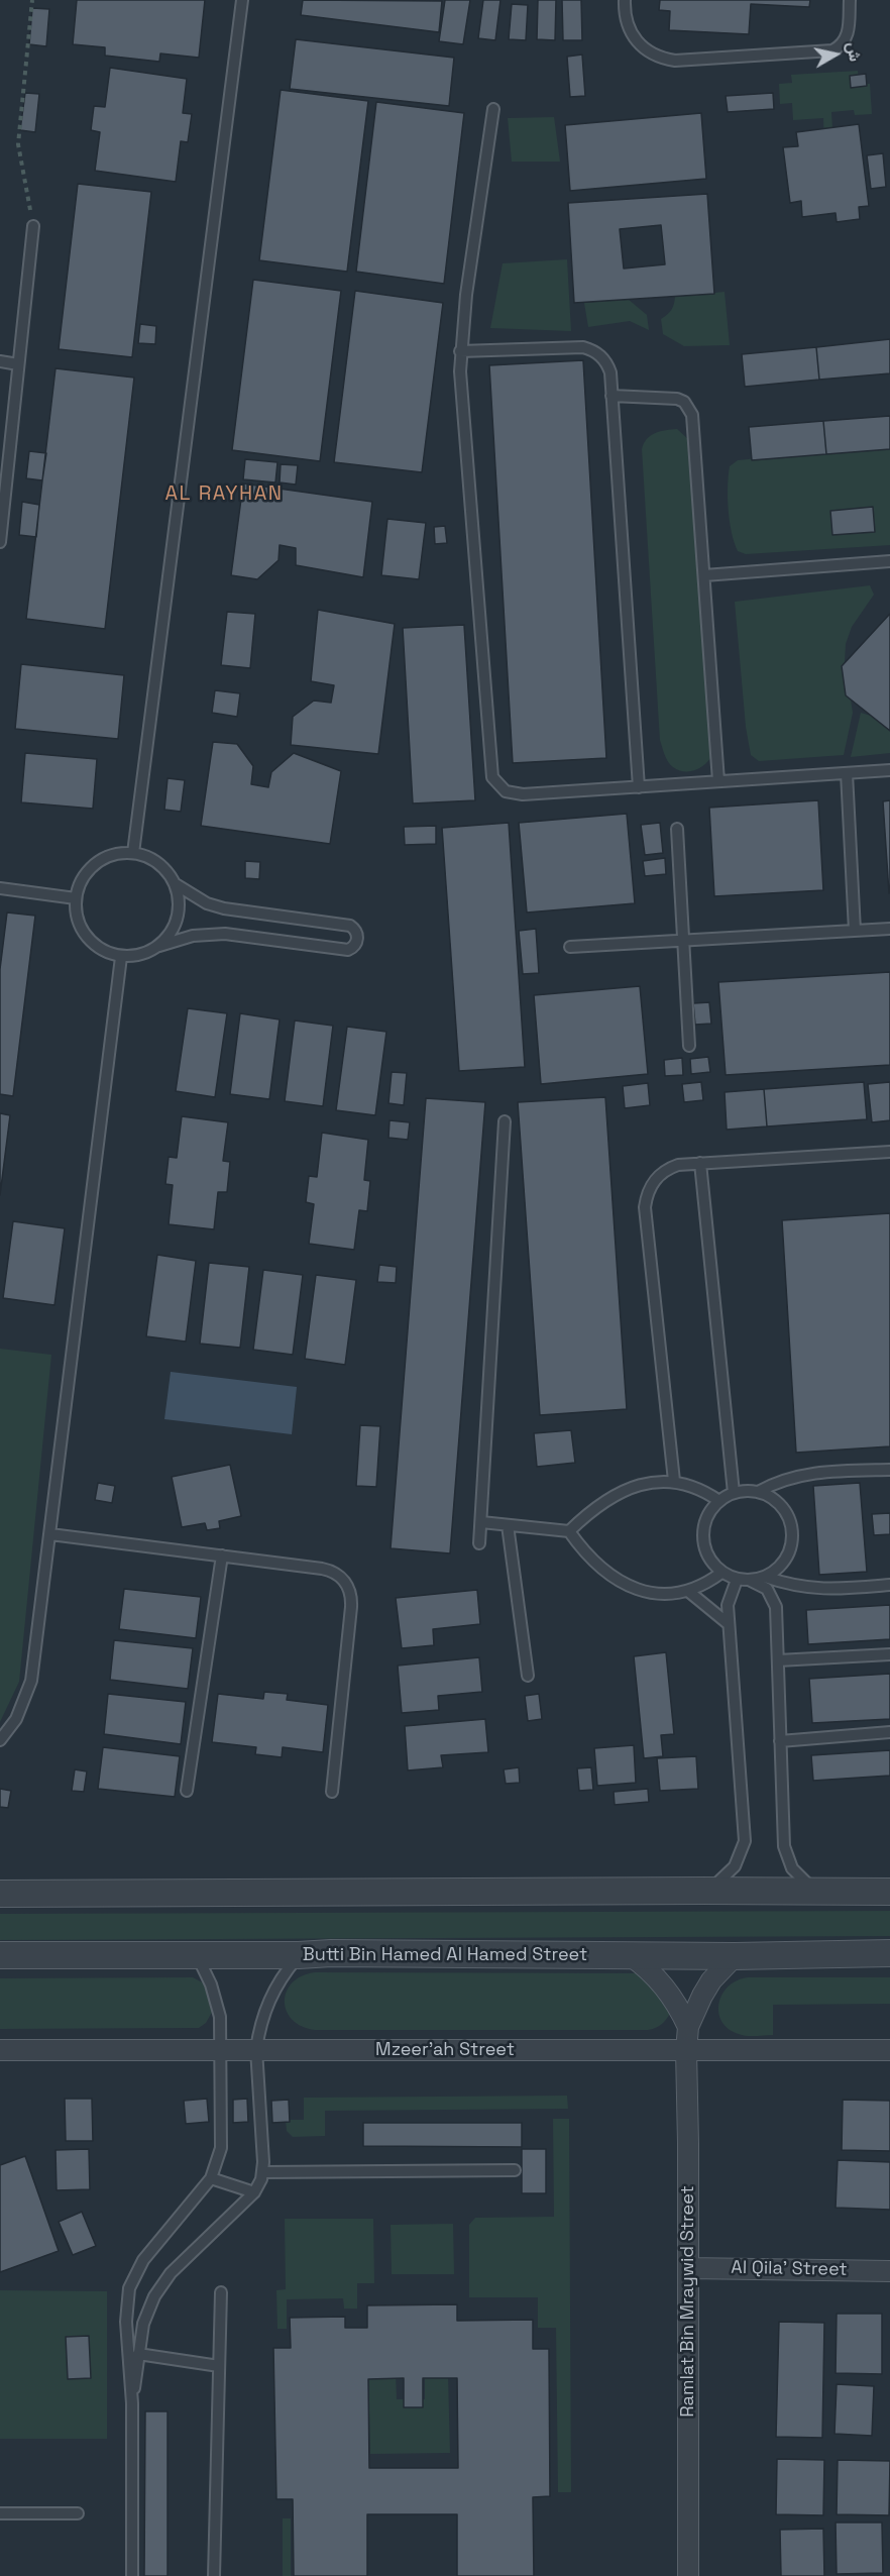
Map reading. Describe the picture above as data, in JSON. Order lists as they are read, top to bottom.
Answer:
{
  "streets": {
    "street": [
      "Butti Bin Hamed Al Hamed Street",
      "Mzeer'ah Street",
      "Al Qila' Street",
      "Ramlat Bin Mraywid Street"
    ]
  },
  "crossings": [
    ["Butti Bin Hamed Al Hamed Street", "Ramlat Bin Mraywid Street"],
    ["Mzeer'ah Street", "Ramlat Bin Mraywid Street"],
    ["Al Qila' Street", "Ramlat Bin Mraywid Street"]
  ],
  "districts": ["AL RAYHAN"],
  "north": "right"
}
